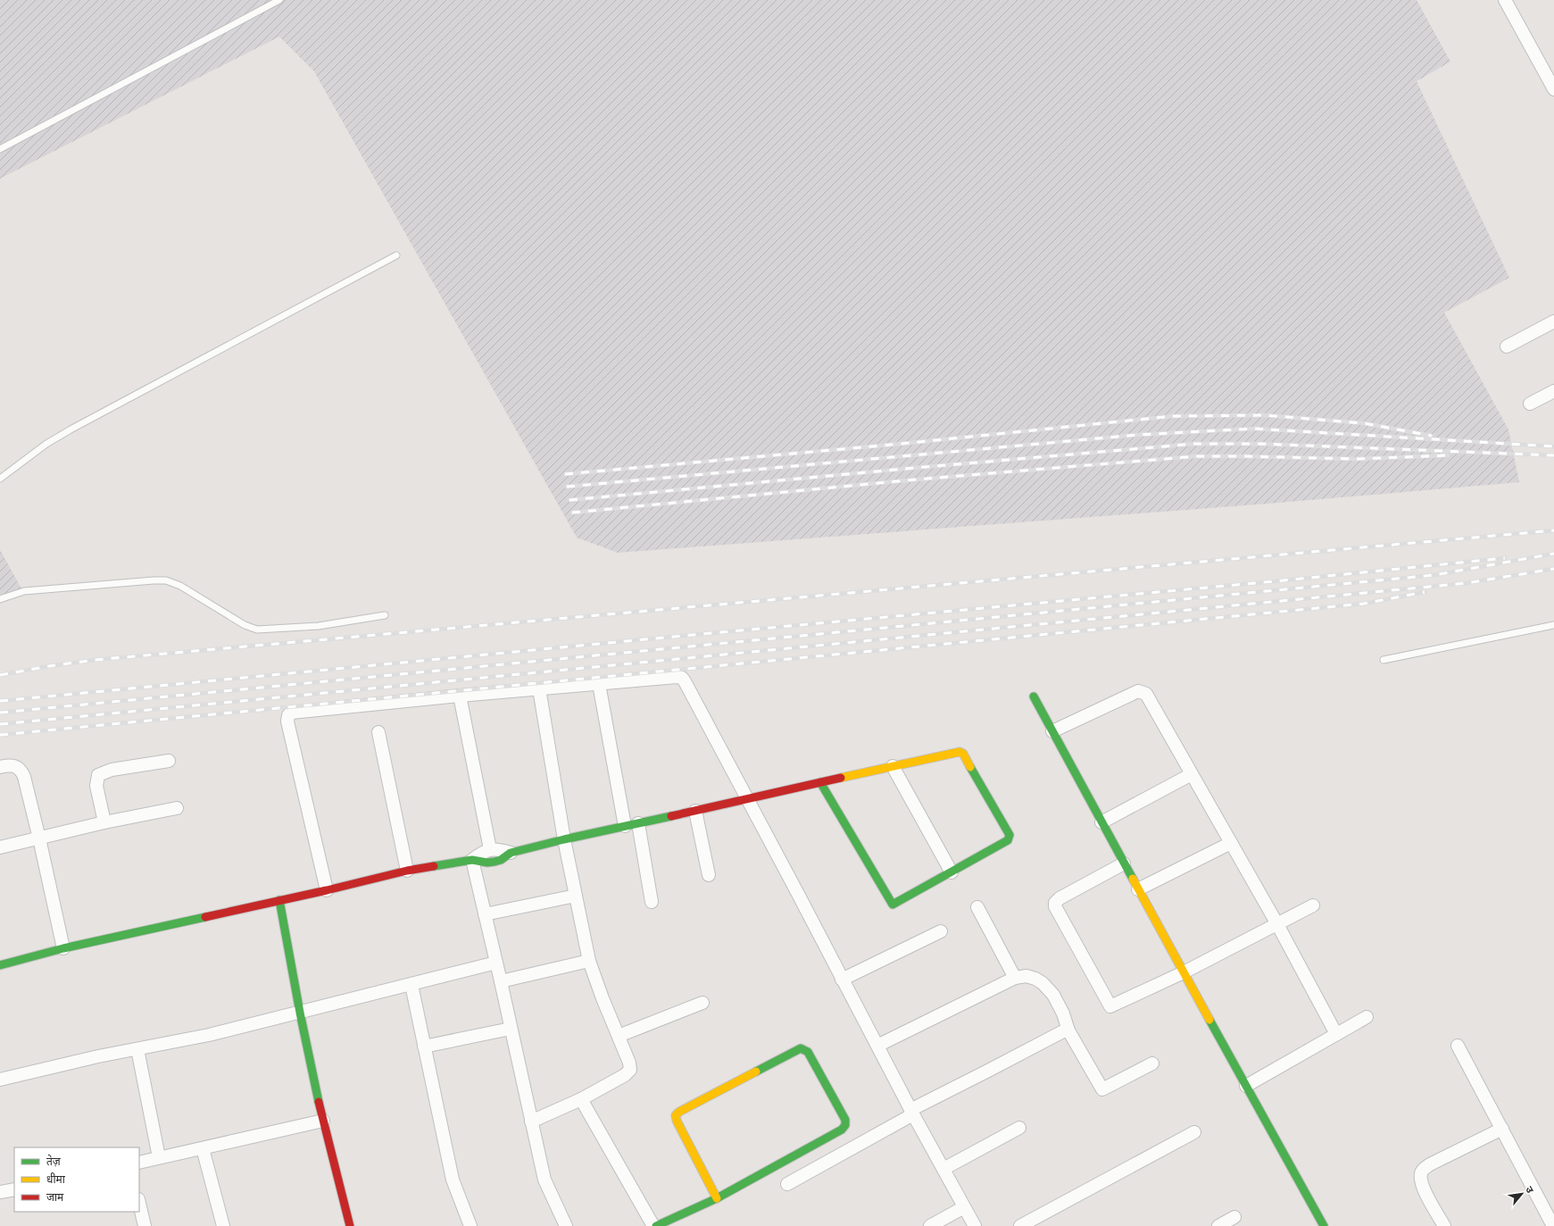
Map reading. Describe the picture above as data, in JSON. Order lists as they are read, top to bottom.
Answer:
{
  "legend": ["तेज़", "धीमा", "जाम"],
  "north": "top right"
}
